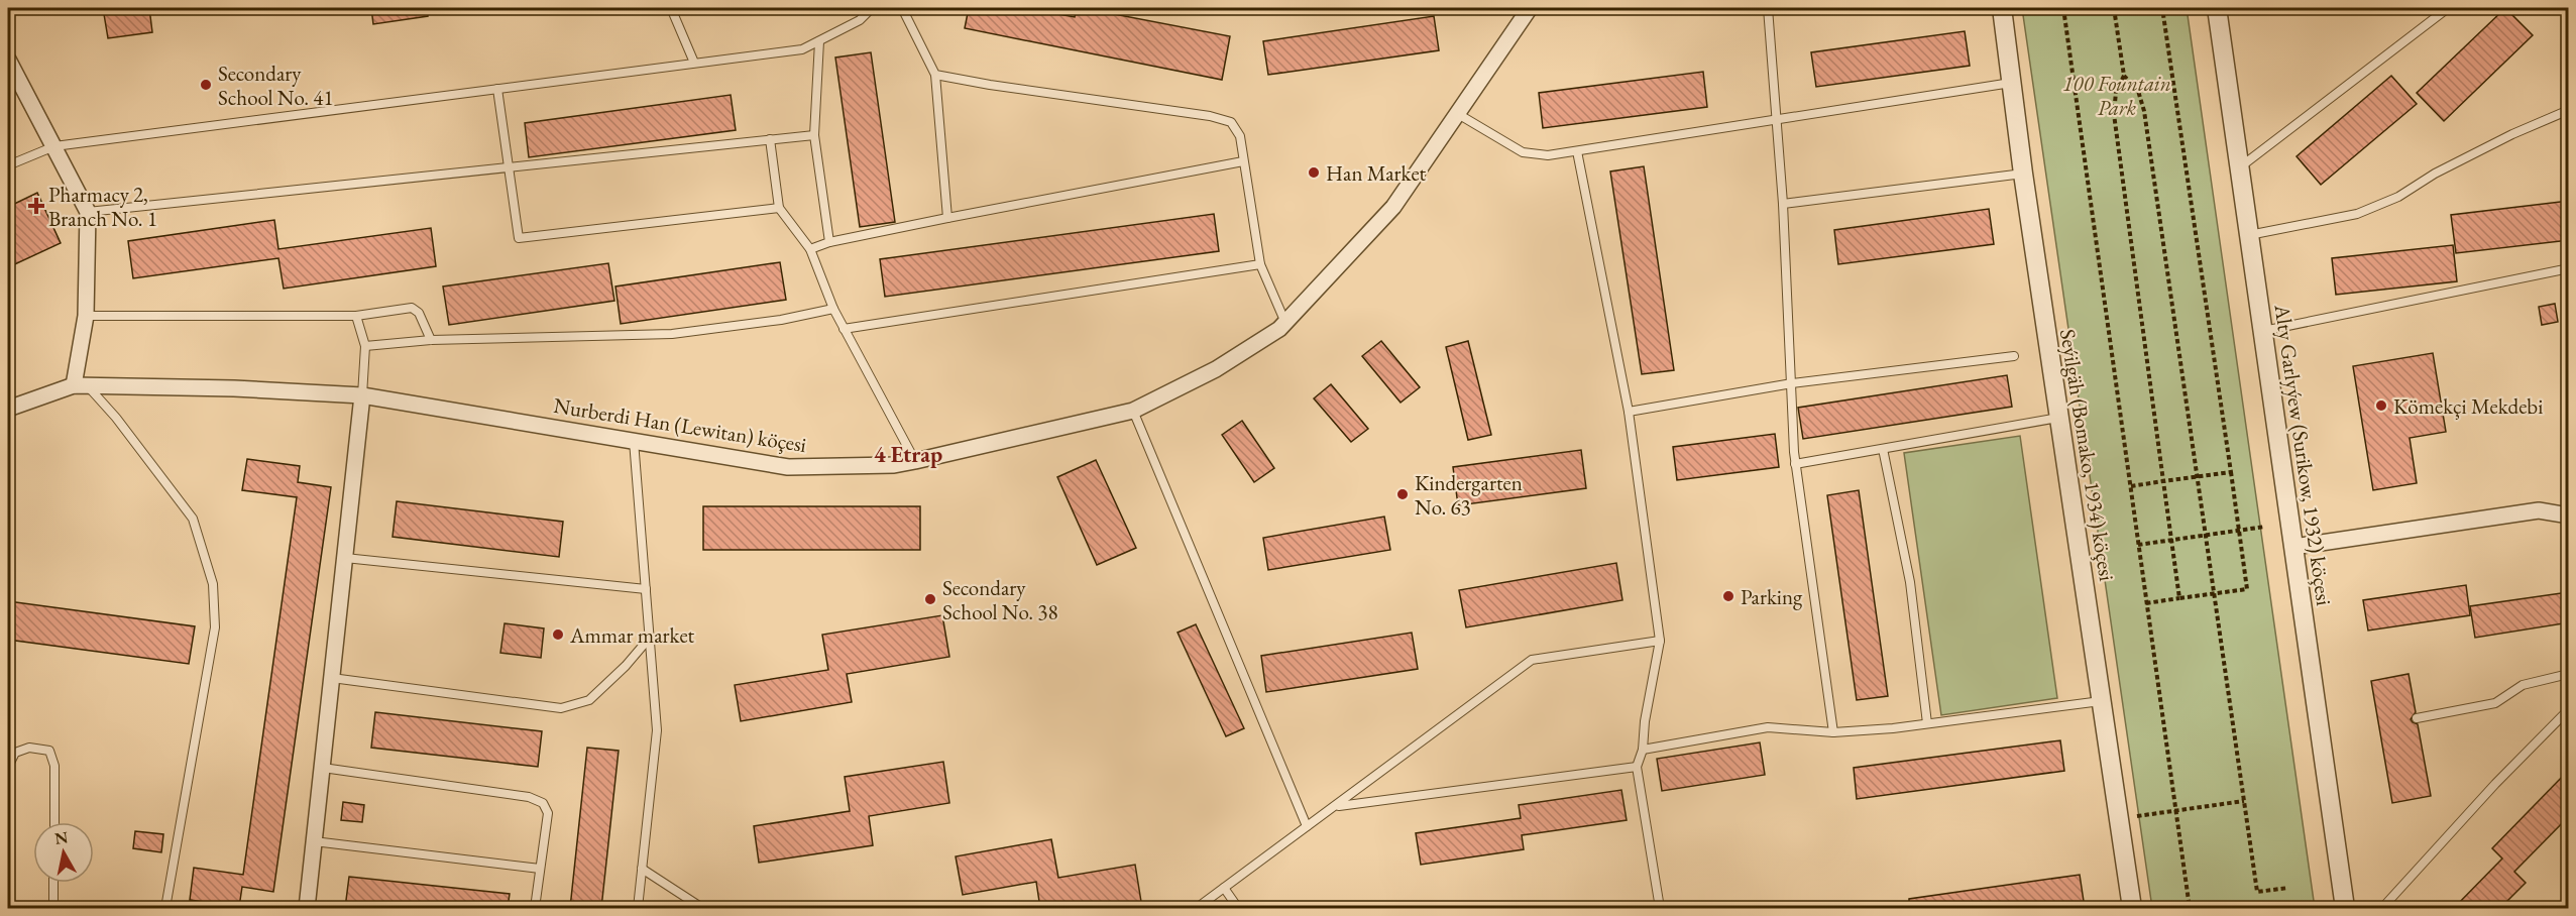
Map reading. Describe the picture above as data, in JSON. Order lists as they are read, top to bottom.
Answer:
{
  "streets": {
    "street": ["Nurberdi Han (Lewitan) köçesi", "Seýilgäh (Bomako, 1934) köçesi", "Alty Garlyýew (Surikow, 1932) köçesi"]
  },
  "districts": ["4 Etrap"],
  "parks": ["100 Fountain Park"],
  "places": {
    "other": [
      "Secondary School No. 41",
      "Han Market",
      "Kömekçi Mekdebi",
      "Kindergarten No. 63",
      "Parking",
      "Secondary School No. 38",
      "Ammar market"
    ],
    "health": ["Pharmacy 2, Branch No. 1"]
  },
  "north": "top"
}
